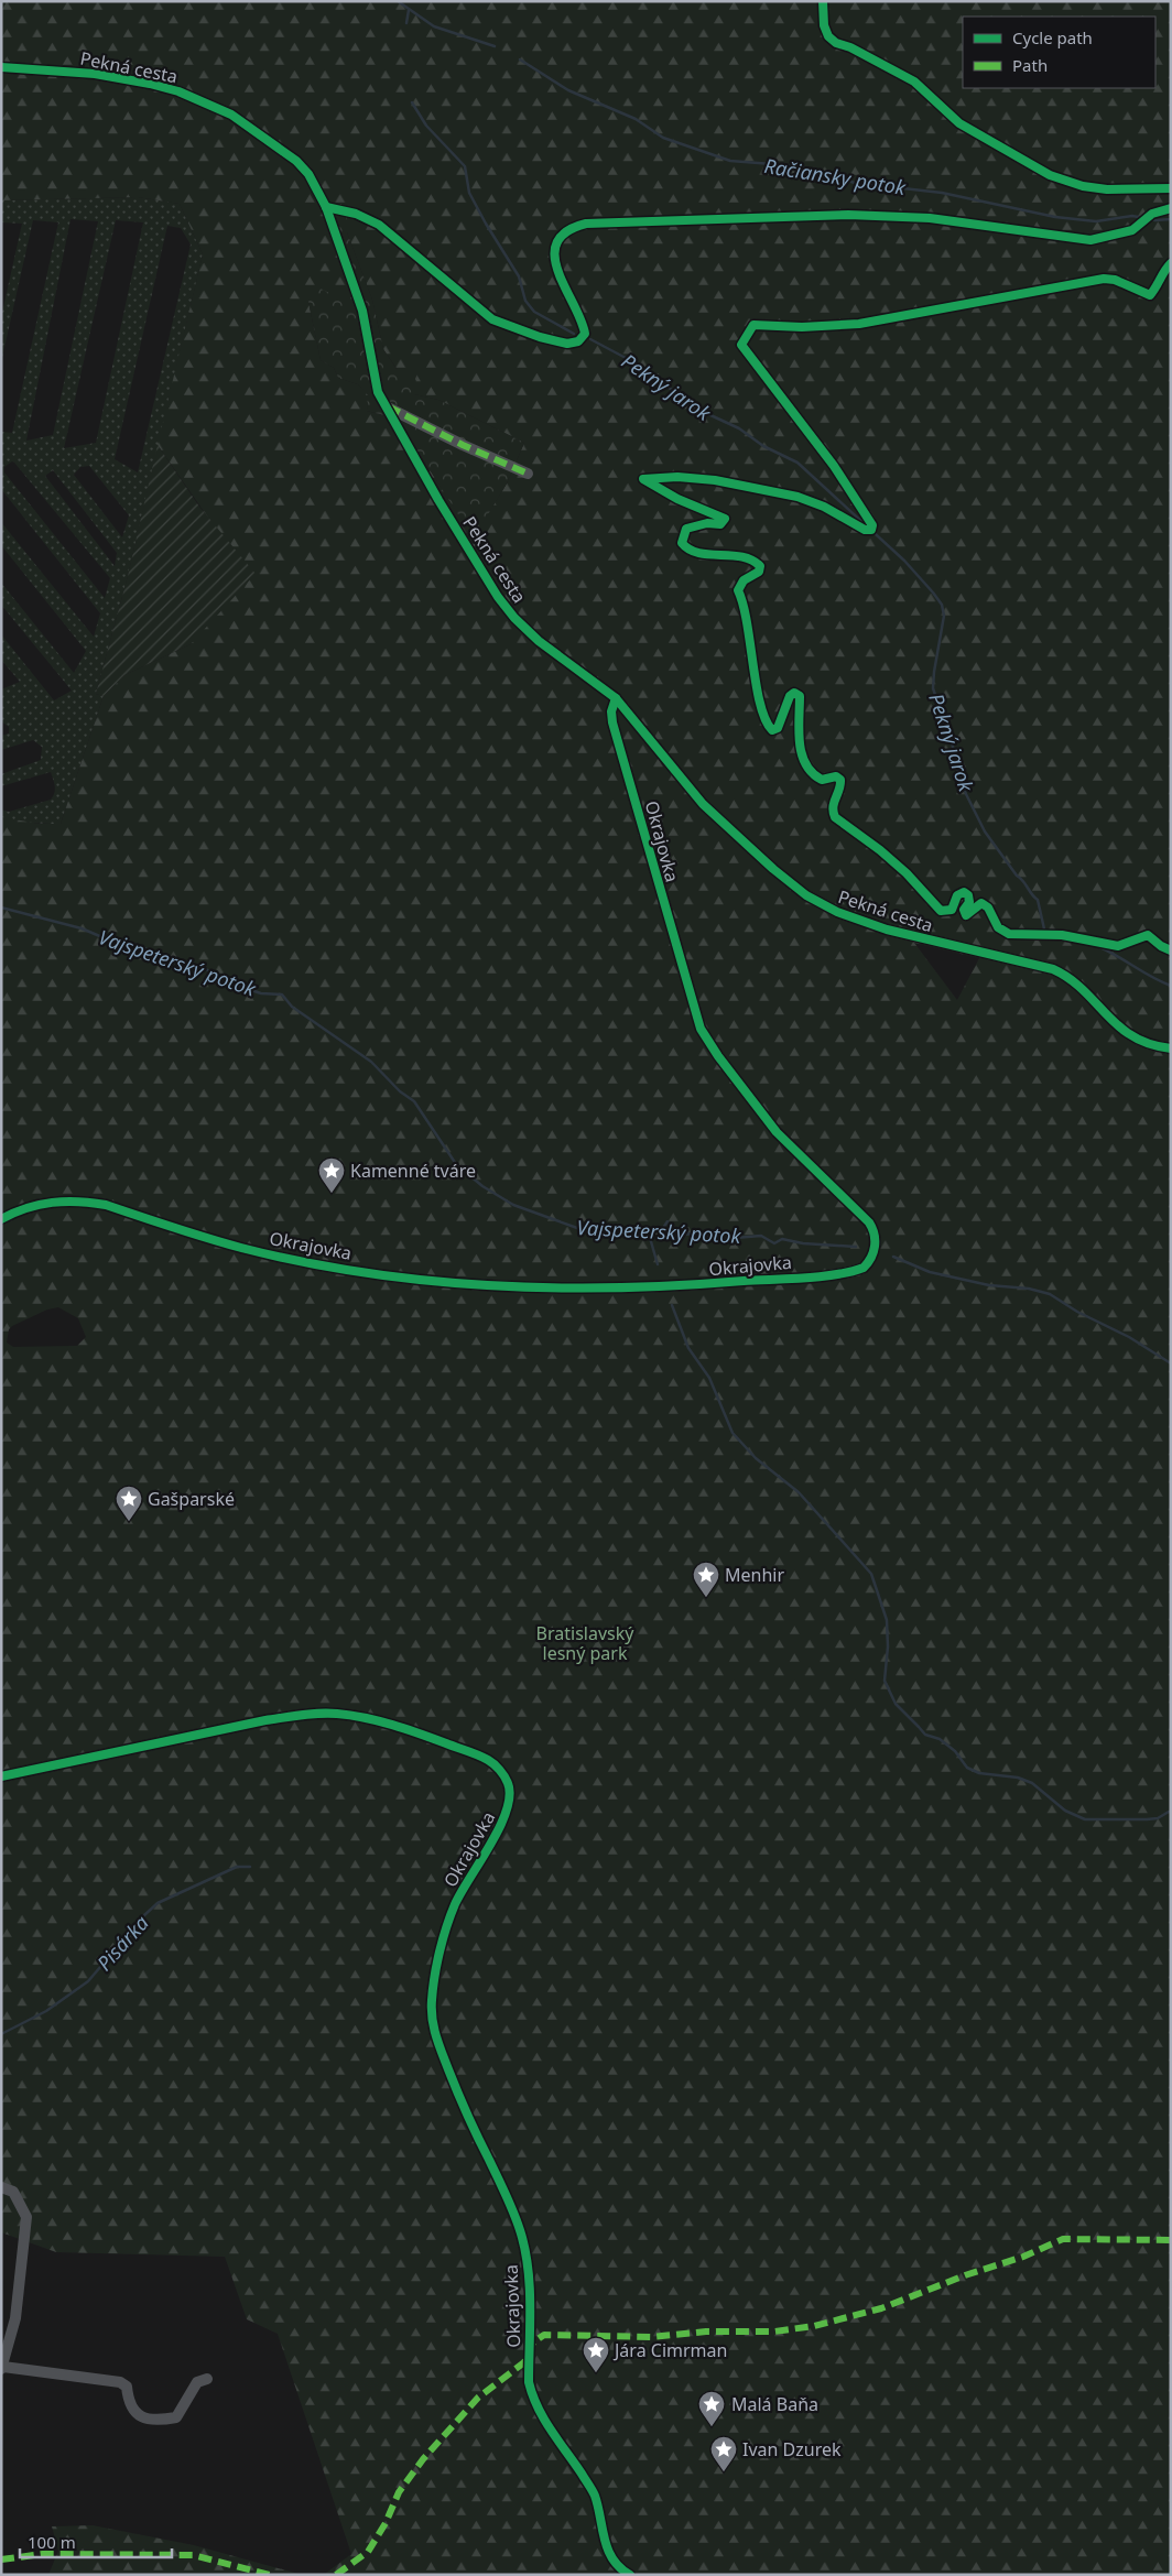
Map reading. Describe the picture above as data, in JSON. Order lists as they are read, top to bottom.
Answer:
{
  "streets": {
    "street": ["Pekná cesta", "Okrajovka"]
  },
  "crossings": [
    ["Pekná cesta", "Okrajovka"]
  ],
  "water": [
    "Račiansky potok",
    "Pekný jarok",
    "Vajspeterský potok",
    "Pisárka"
  ],
  "parks": ["Bratislavský lesný park"],
  "places": {
    "place": [
      "Kamenné tváre",
      "Gašparské",
      "Menhir",
      "Jára Cimrman",
      "Malá Baňa",
      "Ivan Dzurek"
    ]
  },
  "legend": ["Cycle path", "Path"],
  "scale_bar": "100 m"
}
